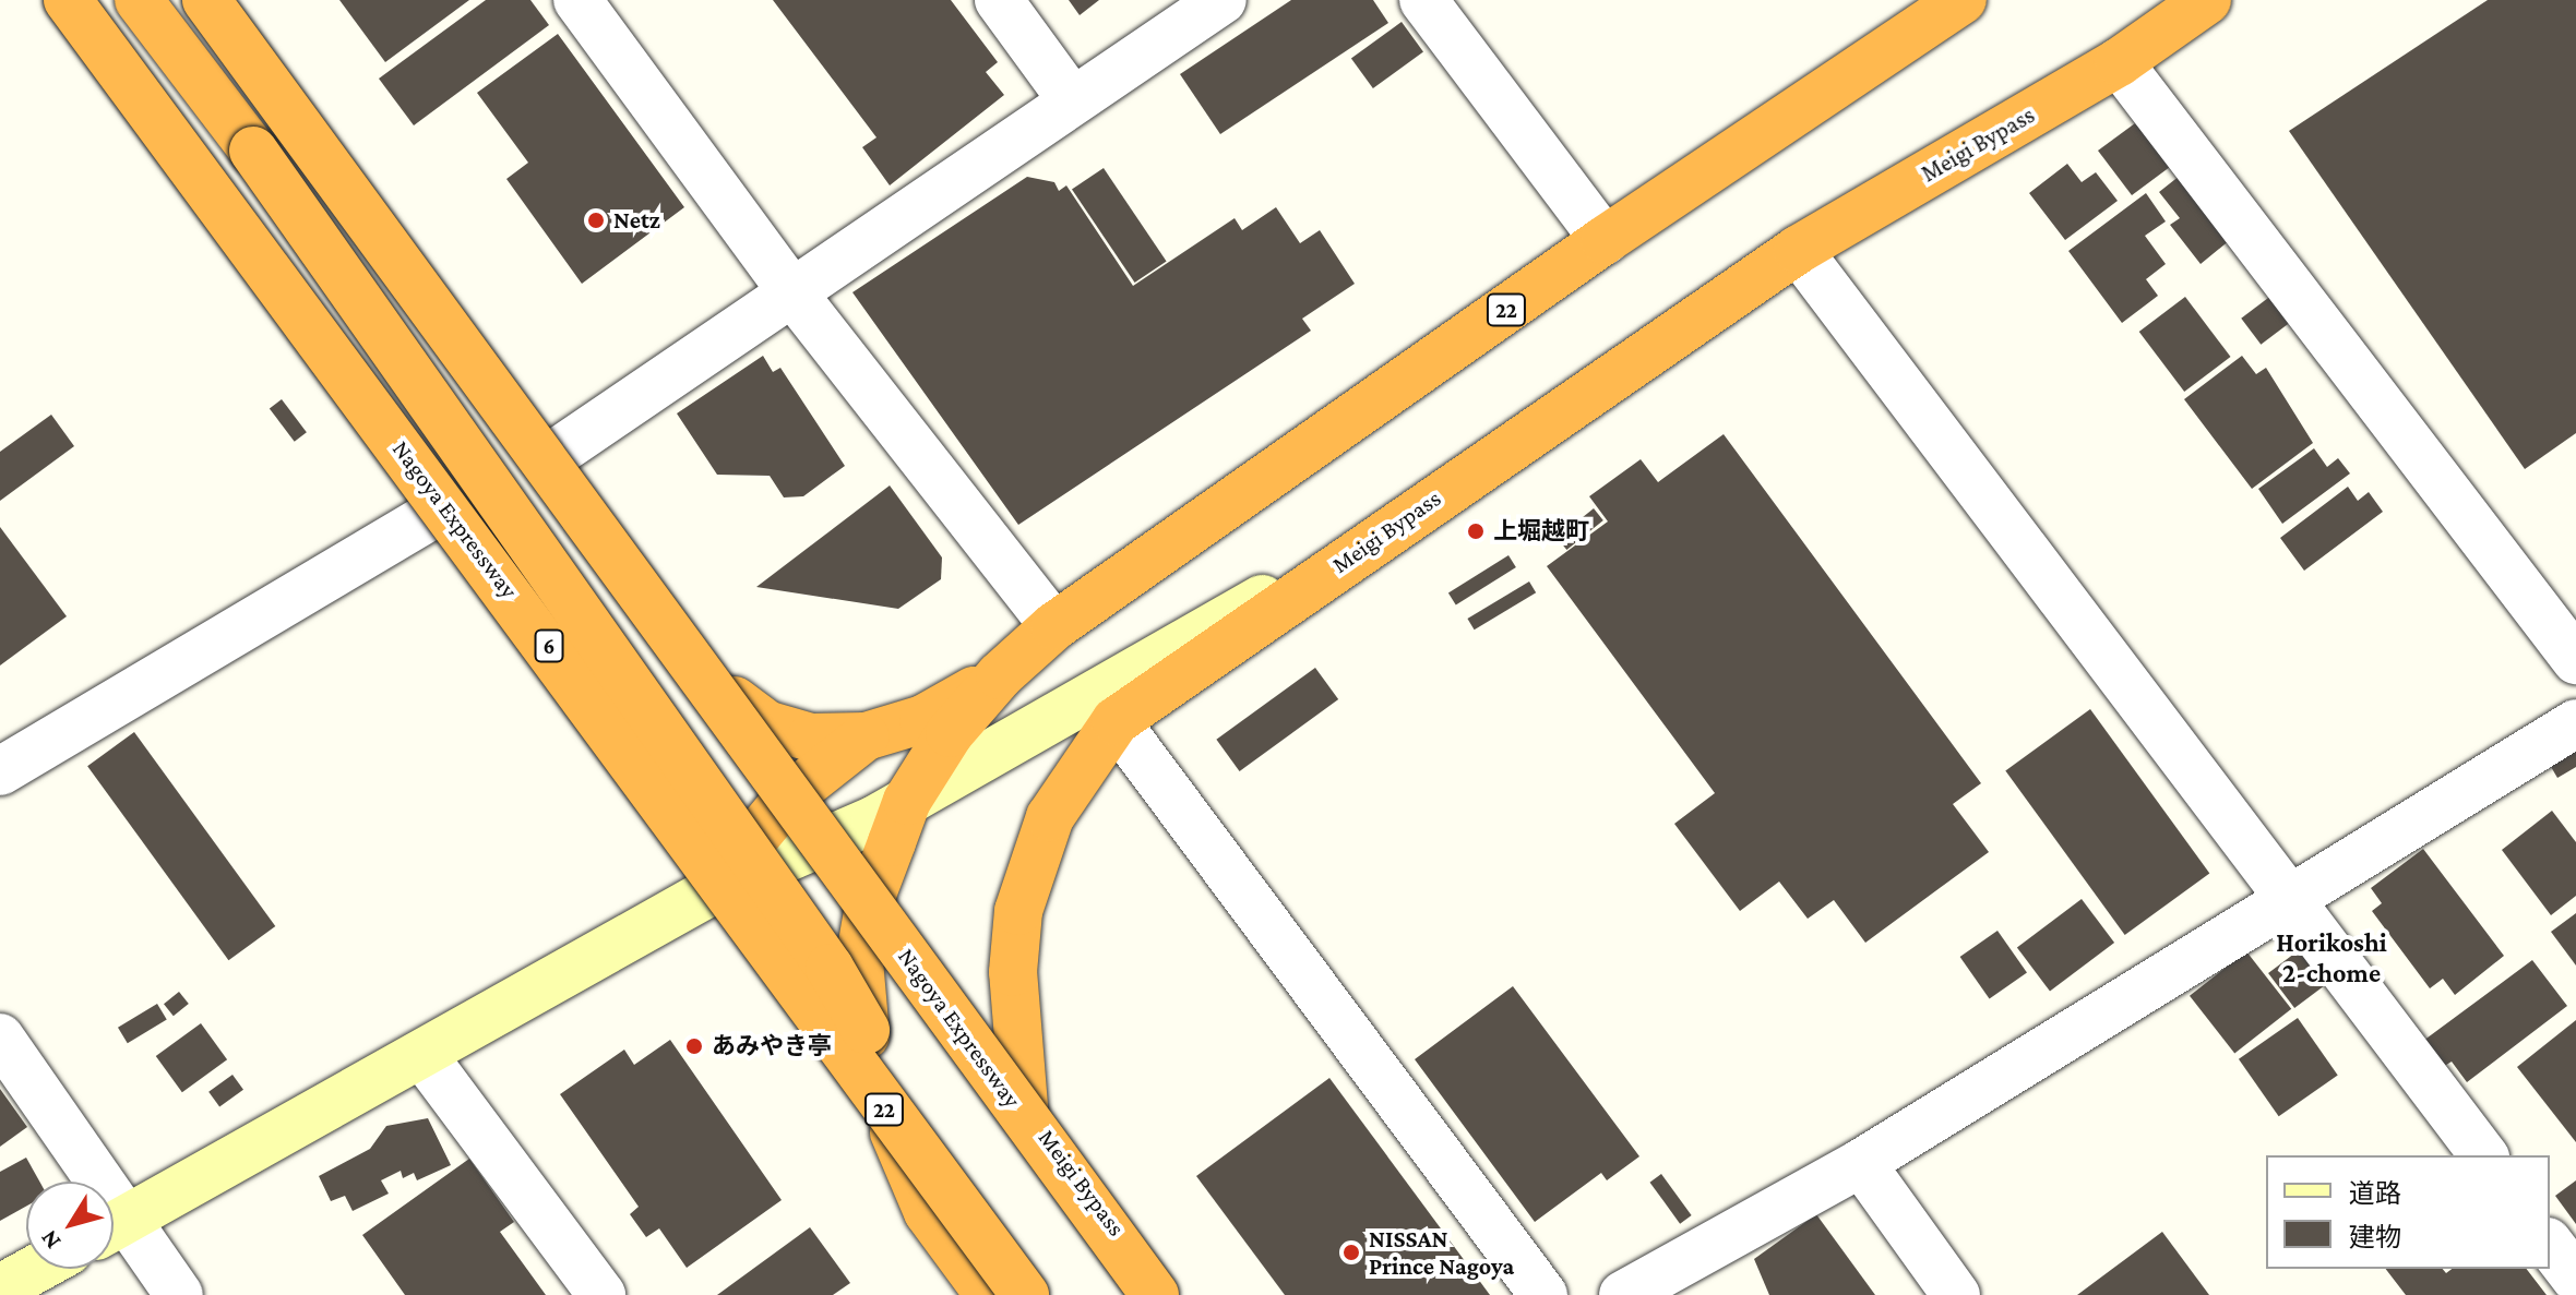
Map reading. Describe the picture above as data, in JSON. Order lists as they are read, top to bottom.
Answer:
{
  "streets": {
    "highway": [
      "Meigi Bypass",
      "22",
      "Nagoya Expressway",
      "6"
    ]
  },
  "crossings": [
    ["22", "Nagoya Expressway"]
  ],
  "districts": ["Horikoshi 2-chome"],
  "places": [
    "Netz",
    "上堀越町",
    "あみやき亭",
    "NISSAN Prince Nagoya"
  ],
  "legend": ["道路", "建物"],
  "north": "bottom left"
}
